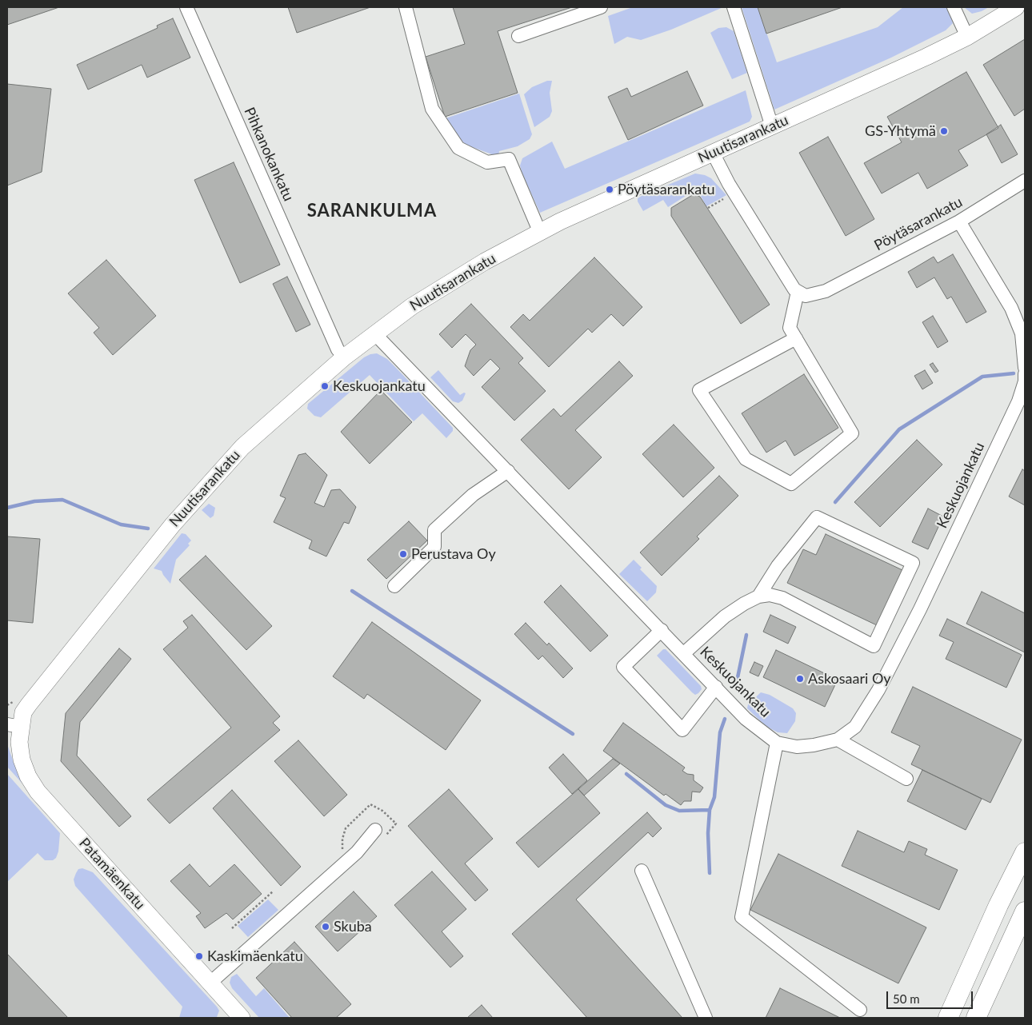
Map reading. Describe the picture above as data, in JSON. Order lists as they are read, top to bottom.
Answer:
{
  "streets": {
    "main road": ["Nuutisarankatu", "Patamäenkatu"],
    "street": ["Pihkanokankatu", "Pöytäsarankatu", "Keskuojankatu"]
  },
  "crossings": [
    ["Nuutisarankatu", "Pihkanokankatu"],
    ["Nuutisarankatu", "Keskuojankatu"],
    ["Nuutisarankatu", "Patamäenkatu"]
  ],
  "districts": ["SARANKULMA"],
  "places": [
    "GS-Yhtymä",
    "Pöytäsarankatu",
    "Keskuojankatu",
    "Perustava Oy",
    "Askosaari Oy",
    "Skuba",
    "Kaskimäenkatu"
  ],
  "scale_bar": "50 m"
}
